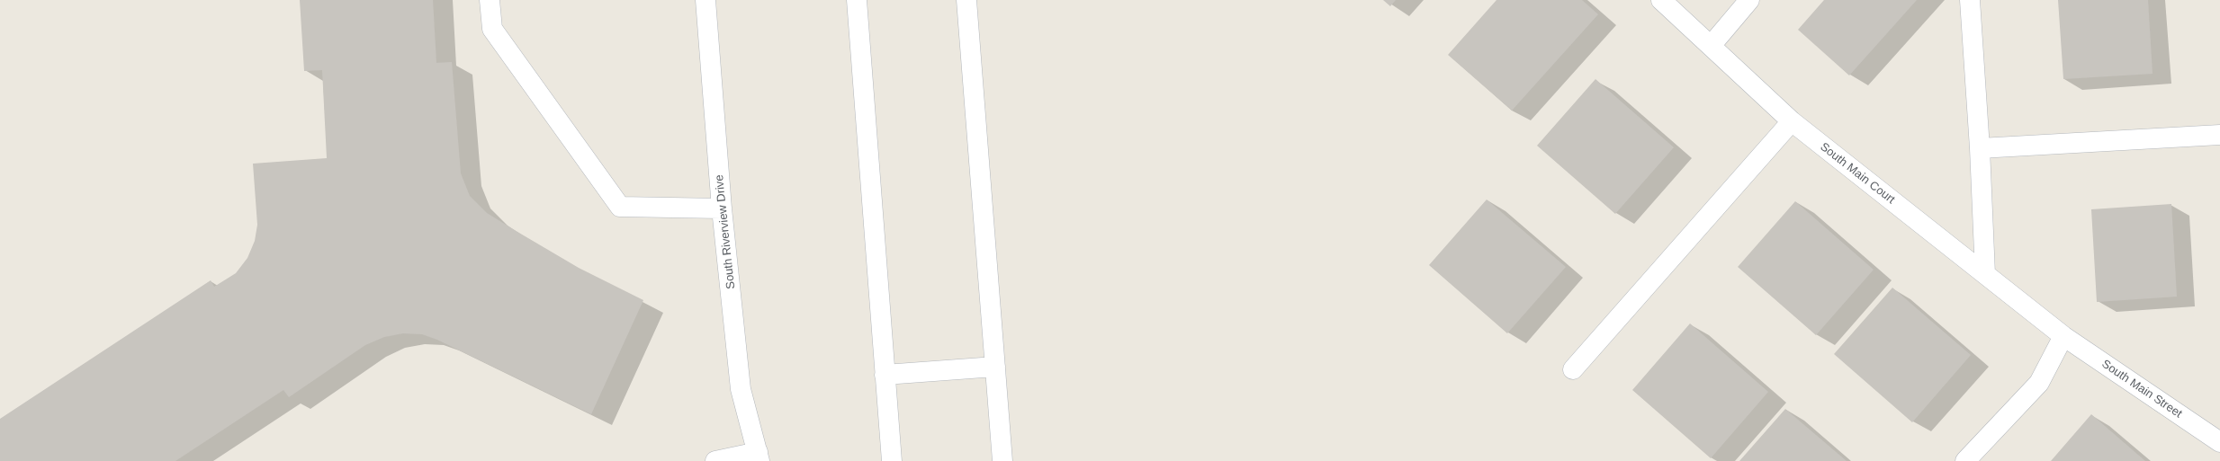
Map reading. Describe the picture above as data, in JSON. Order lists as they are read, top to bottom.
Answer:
{
  "streets": {
    "street": ["South Main Court", "South Riverview Drive", "South Main Street"]
  },
  "crossings": [
    ["South Main Court", "South Main Street"]
  ]
}
